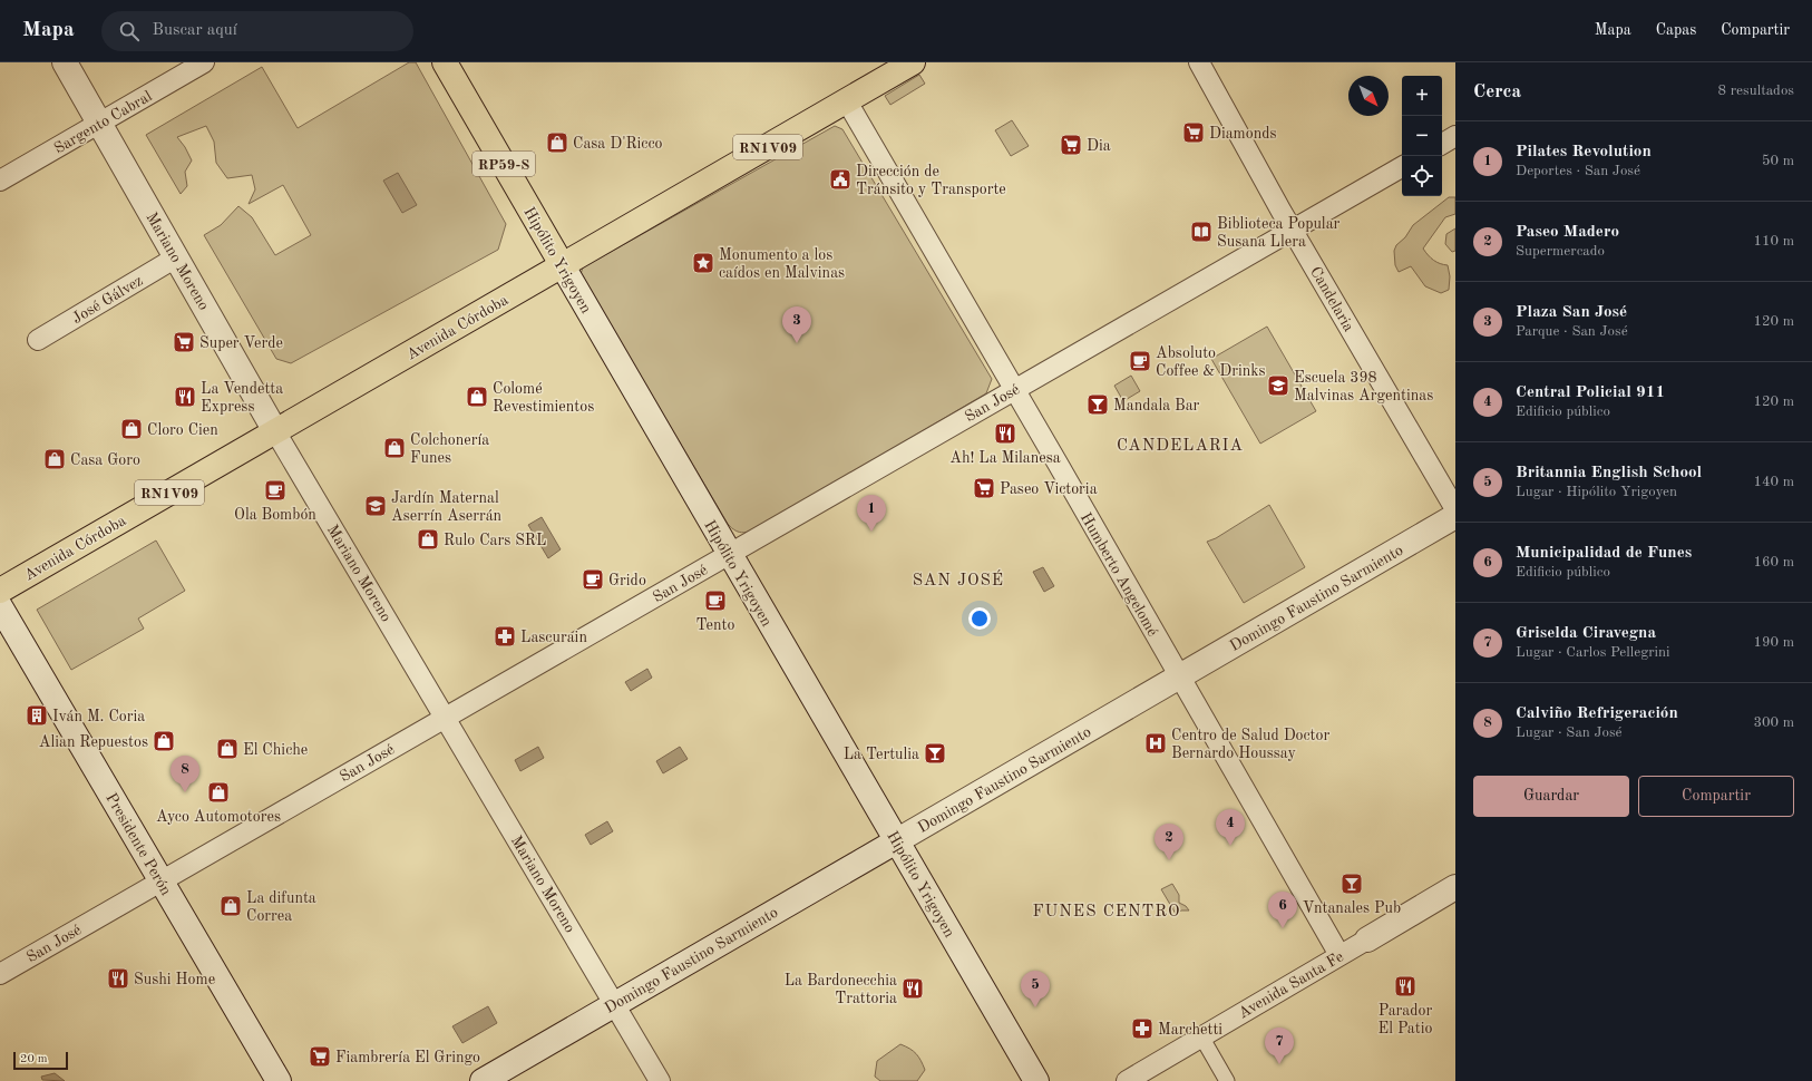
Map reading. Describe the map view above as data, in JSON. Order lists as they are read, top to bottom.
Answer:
{
  "streets": {
    "main road": [
      "RN1V09",
      "RP59-S",
      "Hipólito Yrigoyen",
      "Mariano Moreno",
      "Avenida Córdoba",
      "Domingo Faustino Sarmiento",
      "Presidente Perón",
      "Avenida Santa Fe"
    ],
    "street": [
      "Sargento Cabral",
      "José Gálvez",
      "Candelaria",
      "San José",
      "Humberto Angelomé"
    ]
  },
  "crossings": [
    ["Sargento Cabral", "Mariano Moreno"],
    ["Hipólito Yrigoyen", "Avenida Córdoba"],
    ["Hipólito Yrigoyen", "San José"],
    ["Hipólito Yrigoyen", "Domingo Faustino Sarmiento"],
    ["Mariano Moreno", "José Gálvez"],
    ["Mariano Moreno", "Avenida Córdoba"],
    ["Mariano Moreno", "San José"],
    ["Mariano Moreno", "Domingo Faustino Sarmiento"],
    ["Candelaria", "San José"],
    ["Avenida Córdoba", "Humberto Angelomé"],
    ["San José", "Humberto Angelomé"],
    ["San José", "Presidente Perón"],
    ["Humberto Angelomé", "Domingo Faustino Sarmiento"],
    ["Humberto Angelomé", "Avenida Santa Fe"]
  ],
  "districts": ["CANDELARIA", "SAN JOSÉ", "FUNES CENTRO"],
  "places": {
    "supermarket": [
      "Diamonds",
      "Dia",
      "Super Verde",
      "Paseo Victoria",
      "Fiambrería El Gringo"
    ],
    "shop": [
      "Casa D'Ricco",
      "Colomé Revestimientos",
      "Cloro Cien",
      "Colchonería Funes",
      "Casa Goro",
      "Rulo Cars SRL",
      "Alian Repuestos",
      "El Chiche",
      "Ayco Automotores",
      "La difunta Correa"
    ],
    "public building": ["Dirección de Tránsito y Transporte"],
    "library": ["Biblioteca Popular Susana Llera"],
    "place": ["Monumento a los caídos en Malvinas"],
    "cafe": [
      "Absoluto Coffee & Drinks",
      "Ola Bombón",
      "Grido",
      "Tento"
    ],
    "school or university": ["Escuela 398 Malvinas Argentinas", "Jardín Maternal Aserrín Aserrán"],
    "restaurant": [
      "La Vendetta Express",
      "Ah! La Milanesa",
      "Sushi Home",
      "Parador El Patio",
      "La Bardonecchia Trattoria"
    ],
    "bar": ["Mandala Bar", "La Tertulia", "Vntanales Pub"],
    "pharmacy": ["Lascurain", "Marchetti"],
    "building": ["Iván M. Coria"],
    "hospital": ["Centro de Salud Doctor Bernardo Houssay"]
  },
  "scale_bar": "20 m",
  "north": "bottom right",
  "page": {
    "header": "Mapa",
    "search": "Buscar aquí",
    "nav": ["Mapa", "Capas", "Compartir"],
    "heading": ["Cerca", "8 resultados"],
    "map_buttons": ["+", "−"],
    "list": [
      {
        "mark": "1",
        "name": "Pilates Revolution",
        "note": "Deportes · San José",
        "value": "50 m"
      },
      {
        "mark": "2",
        "name": "Paseo Madero",
        "note": "Supermercado",
        "value": "110 m"
      },
      {
        "mark": "3",
        "name": "Plaza San José",
        "note": "Parque · San José",
        "value": "120 m"
      },
      {
        "mark": "4",
        "name": "Central Policial 911",
        "note": "Edificio público",
        "value": "120 m"
      },
      {
        "mark": "5",
        "name": "Britannia English School",
        "note": "Lugar · Hipólito Yrigoyen",
        "value": "140 m"
      },
      {
        "mark": "6",
        "name": "Municipalidad de Funes",
        "note": "Edificio público",
        "value": "160 m"
      },
      {
        "mark": "7",
        "name": "Griselda Ciravegna",
        "note": "Lugar · Carlos Pellegrini",
        "value": "190 m"
      },
      {
        "mark": "8",
        "name": "Calviño Refrigeración",
        "note": "Lugar · San José",
        "value": "300 m"
      }
    ],
    "pins": [
      "3",
      "1",
      "8",
      "4",
      "2",
      "6",
      "5",
      "7"
    ],
    "buttons": ["Guardar", "Compartir"],
    "scale": "20 m"
  }
}
